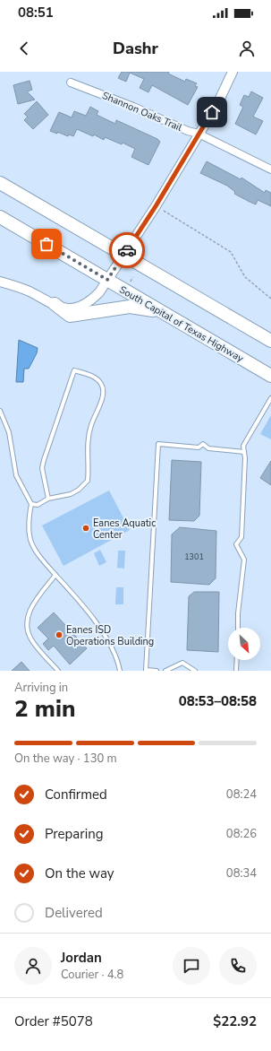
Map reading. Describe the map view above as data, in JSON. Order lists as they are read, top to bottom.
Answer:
{
  "streets": {
    "highway": ["South Capital of Texas Highway"],
    "street": ["Shannon Oaks Trail"]
  },
  "places": ["Eanes Aquatic Center", "Eanes ISD Operations Building"],
  "house_numbers": ["1301"],
  "north": "bottom right",
  "page": {
    "status": "08:51",
    "header": "Dashr",
    "heading": ["2 min", "Arriving in", "08:53–08:58"],
    "panel": [
      "Jordan",
      "Courier · 4.8",
      "Order #5078",
      "$22.92"
    ],
    "bar": "On the way · 130 m",
    "list": [
      ["Confirmed", "08:24"],
      ["Preparing", "08:26"],
      ["On the way", "08:34"],
      "Delivered"
    ]
  }
}
